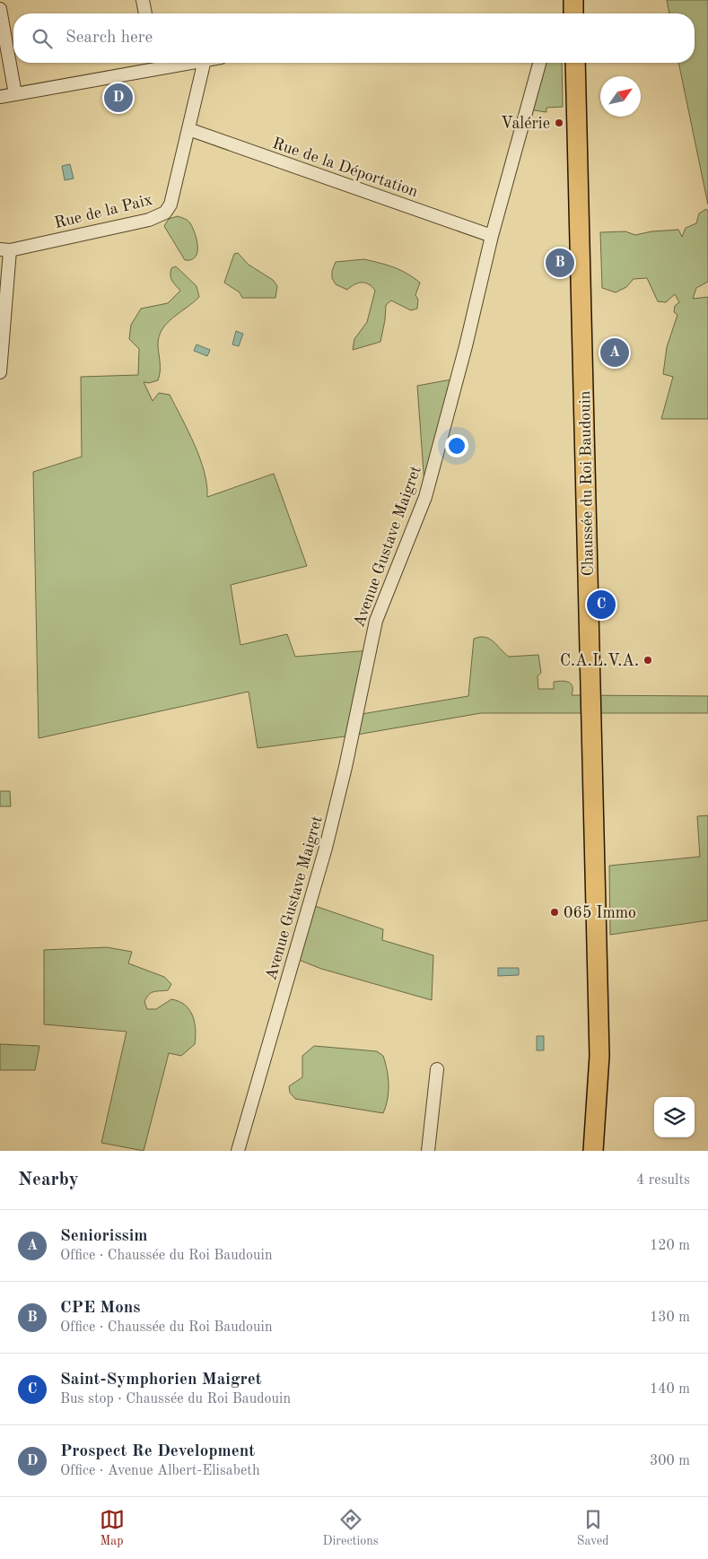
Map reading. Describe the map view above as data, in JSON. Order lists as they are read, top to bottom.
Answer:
{
  "streets": {
    "main road": ["Chaussée du Roi Baudouin"],
    "street": ["Rue de la Déportation", "Rue de la Paix", "Avenue Gustave Maigret"]
  },
  "crossings": [
    ["Rue de la Déportation", "Rue de la Paix"],
    ["Rue de la Déportation", "Avenue Gustave Maigret"]
  ],
  "places": ["Valérie", "C.A.L.V.A.", "065 Immo"],
  "north": "top right",
  "page": {
    "search": "Search here",
    "pins": [
      "D",
      "B",
      "A",
      "C"
    ],
    "heading": ["Nearby", "4 results"],
    "list": [
      {
        "mark": "A",
        "name": "Seniorissim",
        "note": "Office · Chaussée du Roi Baudouin",
        "value": "120 m"
      },
      {
        "mark": "B",
        "name": "CPE Mons",
        "note": "Office · Chaussée du Roi Baudouin",
        "value": "130 m"
      },
      {
        "mark": "C",
        "name": "Saint-Symphorien Maigret",
        "note": "Bus stop · Chaussée du Roi Baudouin",
        "value": "140 m"
      },
      {
        "mark": "D",
        "name": "Prospect Re Development",
        "note": "Office · Avenue Albert-Elisabeth",
        "value": "300 m"
      }
    ],
    "nav": ["Map", "Directions", "Saved"]
  }
}
